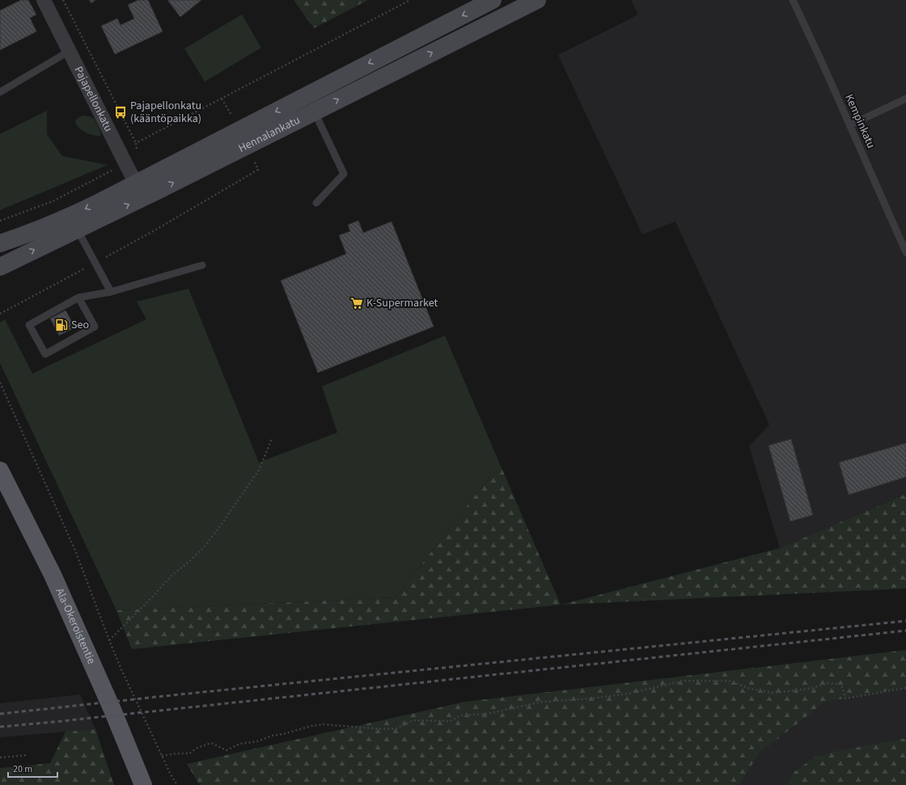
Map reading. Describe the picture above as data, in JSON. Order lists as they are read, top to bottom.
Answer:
{
  "streets": {
    "main road": ["Ala-Okeroistentie"],
    "street": ["Pajapellonkatu", "Hennalankatu"],
    "lane": ["Kempinkatu"]
  },
  "crossings": [
    ["Pajapellonkatu", "Hennalankatu"]
  ],
  "places": {
    "bus stop": ["Pajapellonkatu (kääntöpaikka)"],
    "supermarket": ["K-Supermarket"],
    "fuel station": ["Seo"]
  },
  "scale_bar": "20 m"
}
